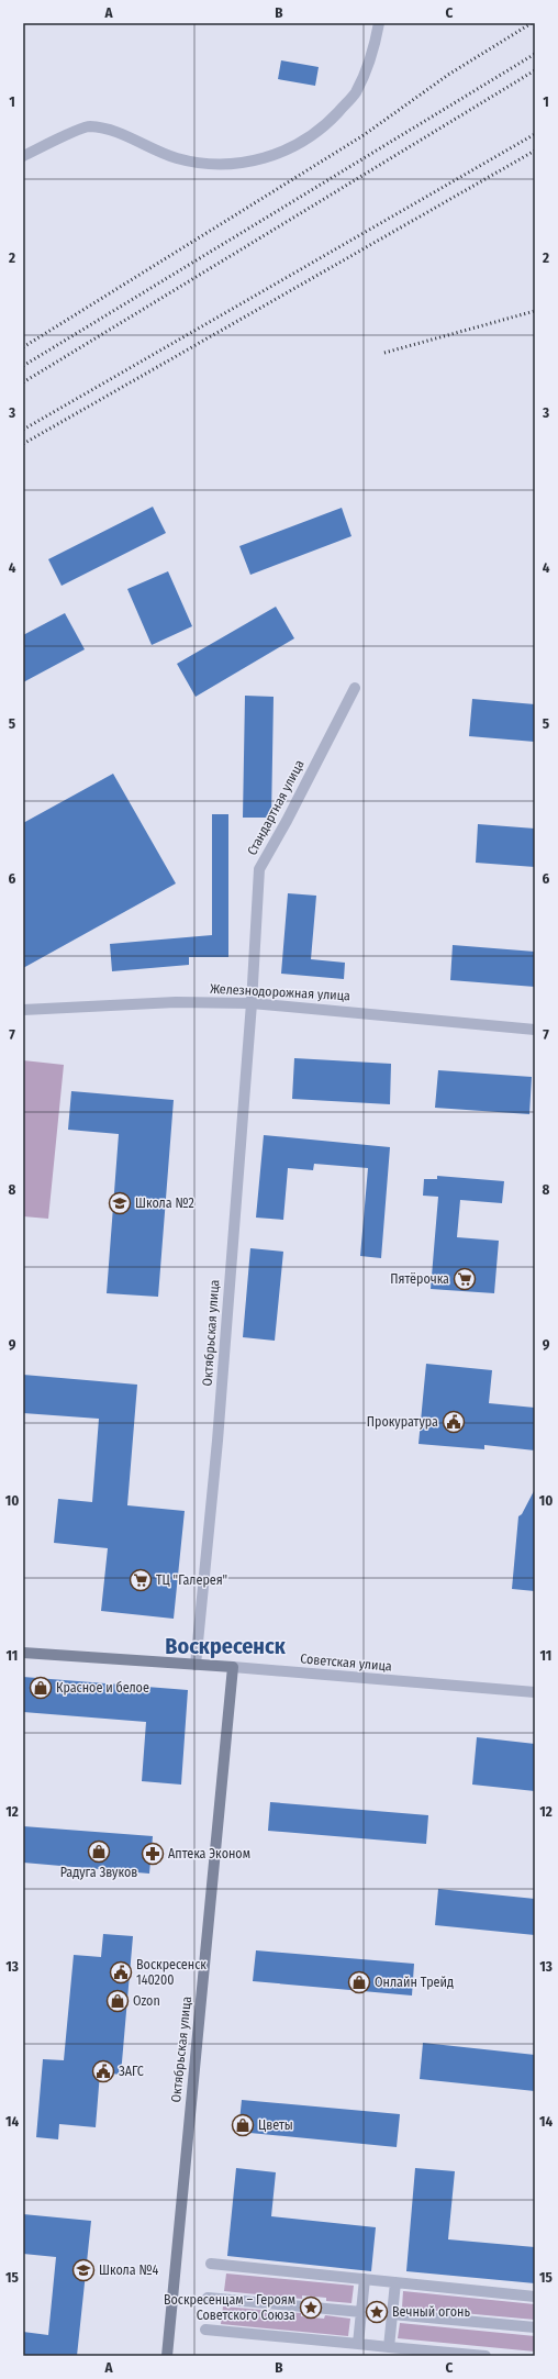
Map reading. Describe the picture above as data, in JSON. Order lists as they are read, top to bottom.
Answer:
{
  "streets": {
    "main road": ["Октябрьская улица", "Советская улица"],
    "street": ["Стандартная улица", "Железнодорожная улица"]
  },
  "crossings": [
    ["Стандартная улица", "Железнодорожная улица"],
    ["Стандартная улица", "Октябрьская улица"],
    ["Железнодорожная улица", "Октябрьская улица"],
    ["Октябрьская улица", "Советская улица"]
  ],
  "districts": ["Воскресенск"],
  "places": {
    "school or university": ["Школа №2", "Школа №4"],
    "supermarket": ["Пятёрочка", "ТЦ \"Галерея\""],
    "public building": ["Прокуратура", "Воскресенск 140200", "ЗАГС"],
    "shop": [
      "Красное и белое",
      "Радуга Звуков",
      "Онлайн Трейд",
      "Ozon",
      "Цветы"
    ],
    "pharmacy": ["Аптека Эконом"],
    "place": ["Воскресенцам – Героям Советского Союза", "Вечный огонь"]
  },
  "grid": {
    "columns": ["A", "B", "C"],
    "rows": [
      "1",
      "2",
      "3",
      "4",
      "5",
      "6",
      "7",
      "8",
      "9",
      "10",
      "11",
      "12",
      "13",
      "14",
      "15"
    ]
  }
}
